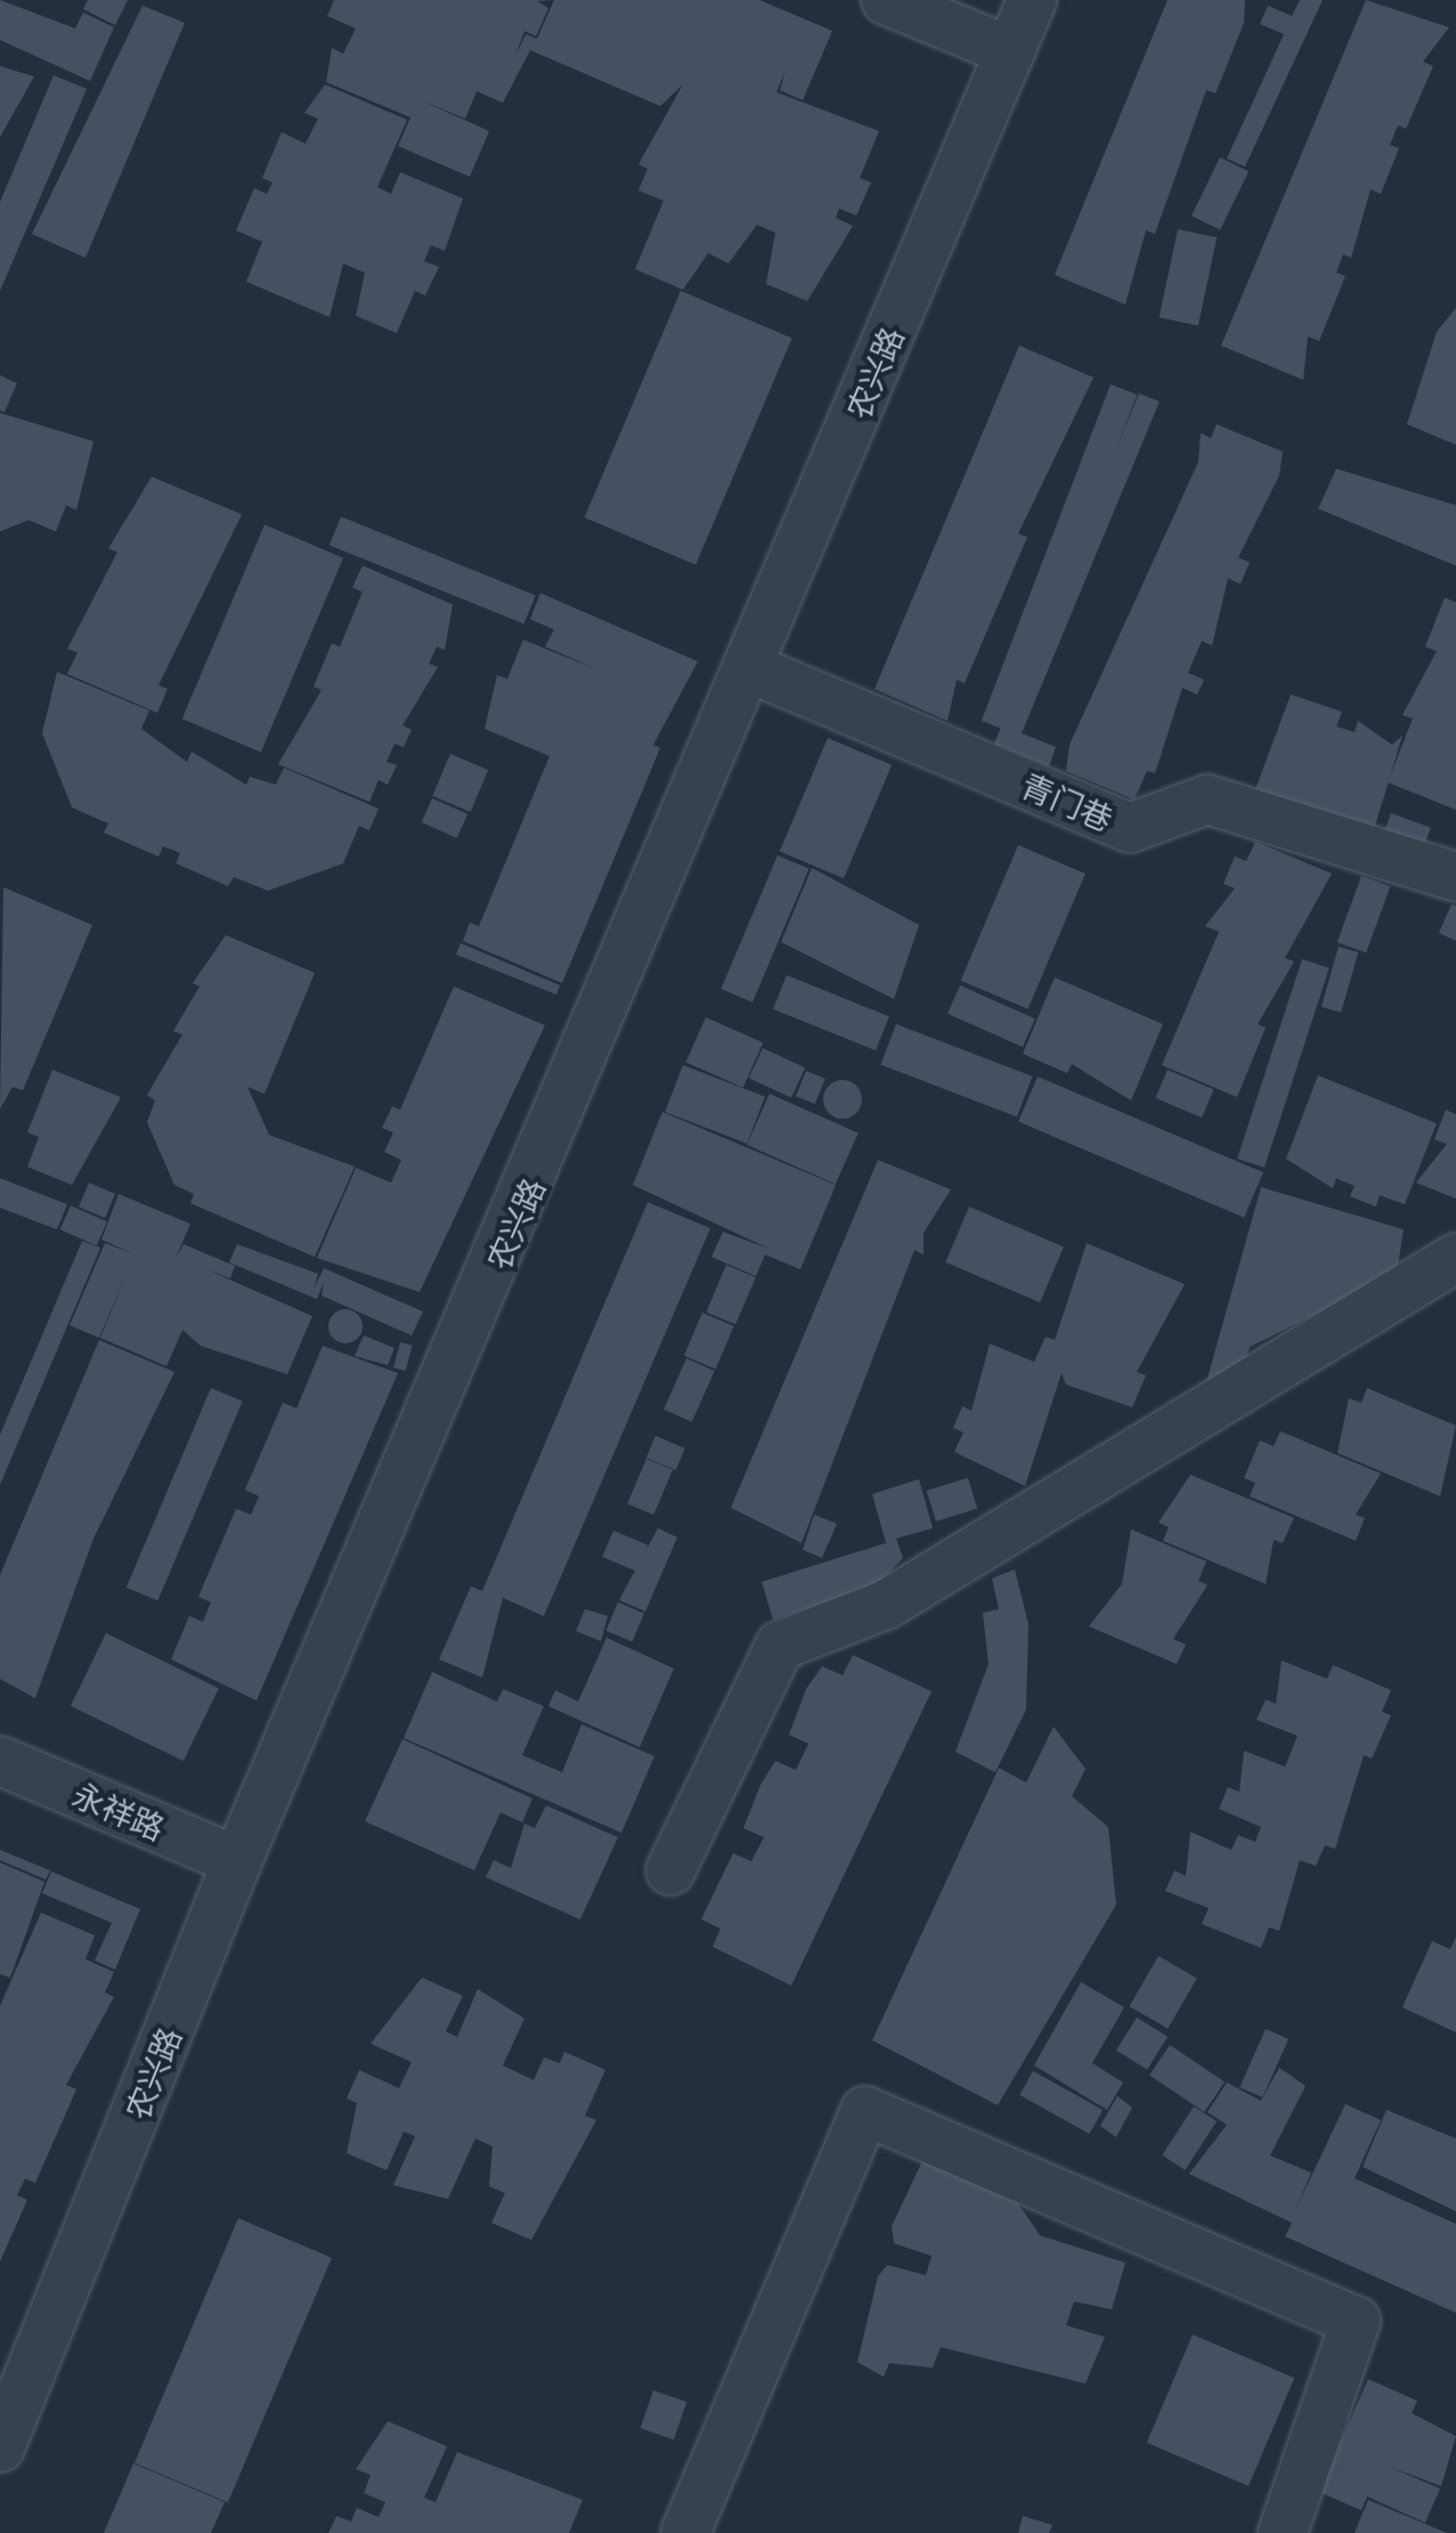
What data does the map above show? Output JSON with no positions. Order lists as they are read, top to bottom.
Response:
{
  "streets": {
    "street": ["农兴路", "青门巷", "永祥路"]
  },
  "crossings": [
    ["农兴路", "青门巷"],
    ["农兴路", "永祥路"]
  ]
}
